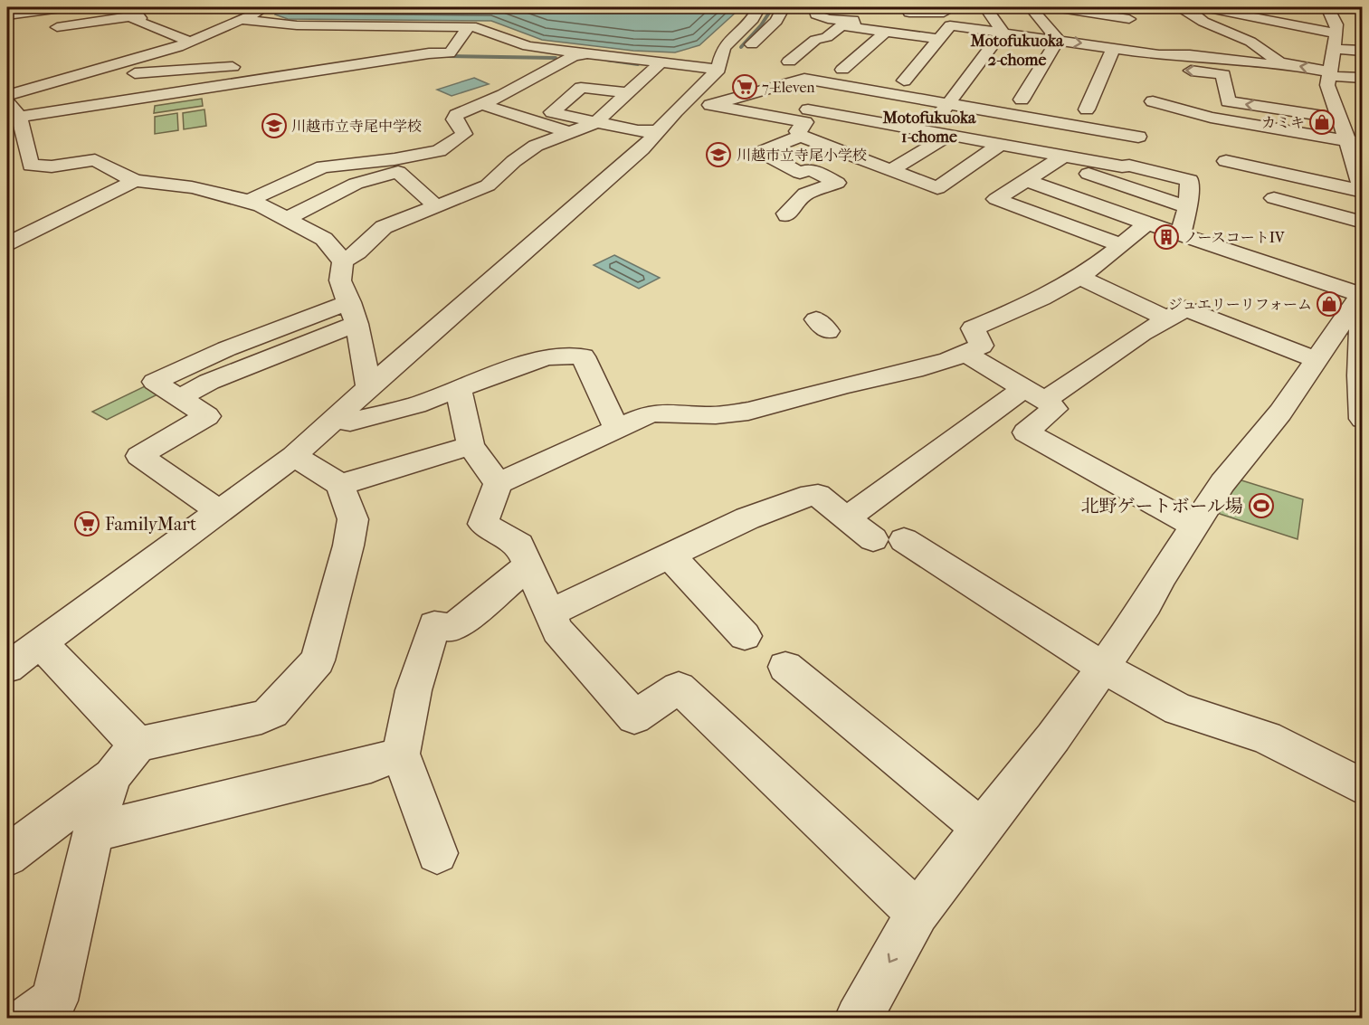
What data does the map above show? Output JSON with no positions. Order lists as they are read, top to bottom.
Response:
{
  "districts": ["Motofukuoka 2-chome", "Motofukuoka 1-chome"],
  "places": {
    "supermarket": ["7-Eleven", "FamilyMart"],
    "shop": ["カミキ", "ジュエリーリフォーム"],
    "school or university": ["川越市立寺尾中学校", "川越市立寺尾小学校"],
    "building": ["ノースコートIV"],
    "sports": ["北野ゲートボール場"]
  }
}
